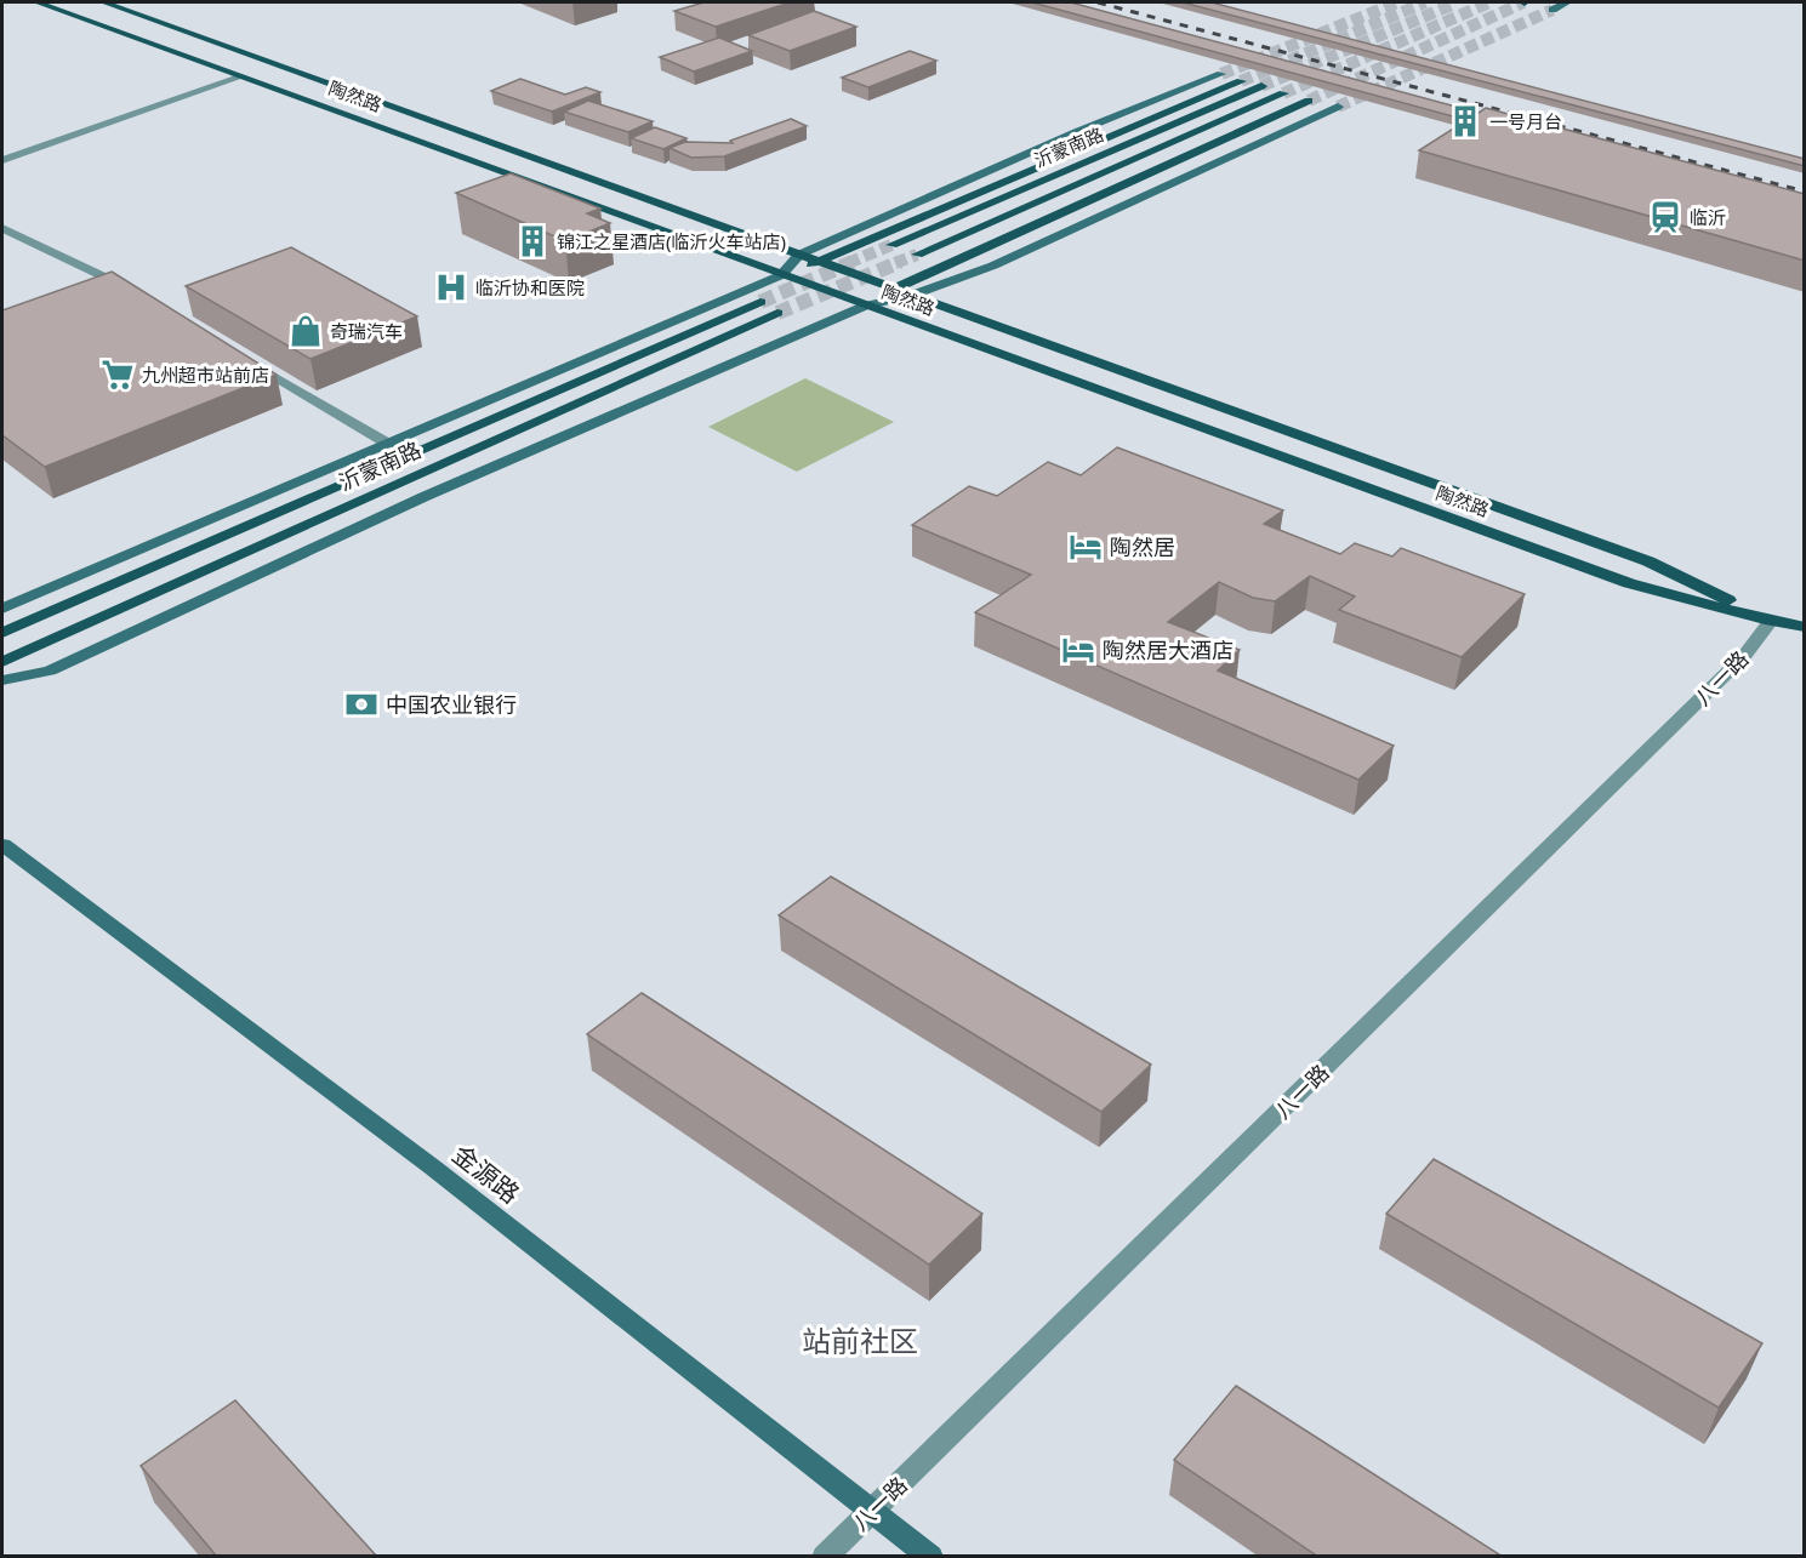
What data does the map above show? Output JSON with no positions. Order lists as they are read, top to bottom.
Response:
{
  "streets": {
    "main road": ["陶然路", "沂蒙南路"],
    "street": ["八一路", "金源路"]
  },
  "crossings": [
    ["陶然路", "八一路"],
    ["八一路", "金源路"]
  ],
  "districts": ["站前社区"],
  "places": {
    "building": ["一号月台", "锦江之星酒店(临沂火车站店)"],
    "station": ["临沂"],
    "hospital": ["临沂协和医院"],
    "shop": ["奇瑞汽车"],
    "supermarket": ["九州超市站前店"],
    "hotel": ["陶然居", "陶然居大酒店"],
    "bank": ["中国农业银行"]
  }
}
